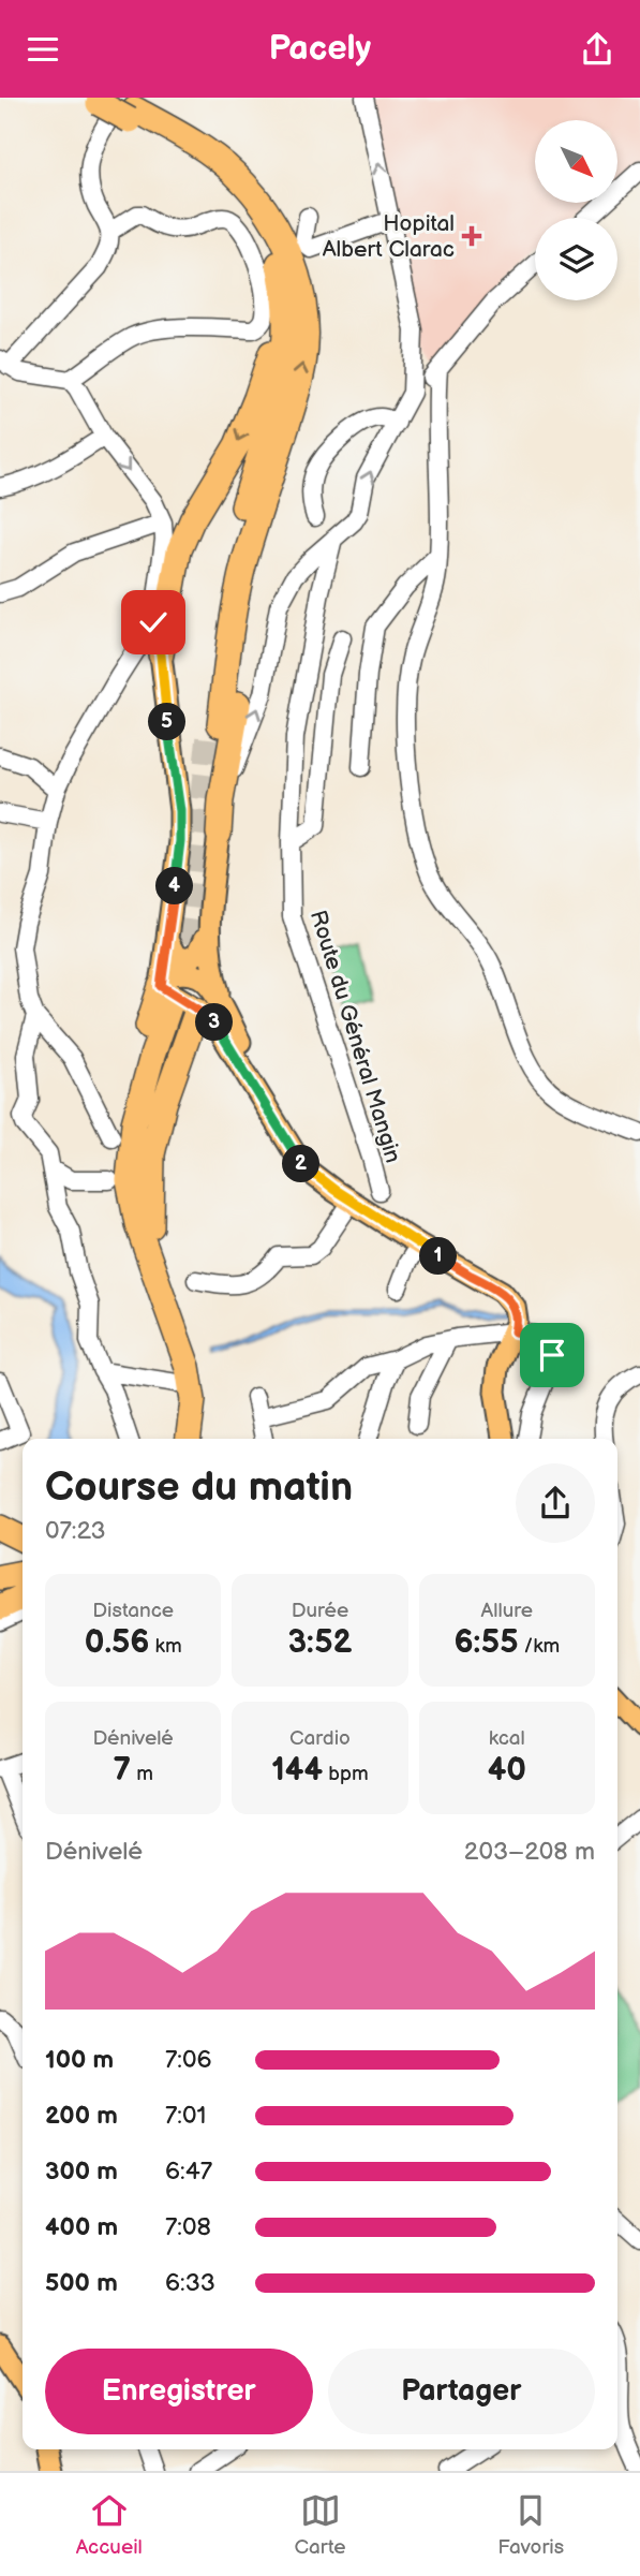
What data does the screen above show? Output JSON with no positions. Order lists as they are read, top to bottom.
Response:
{
  "streets": {
    "street": ["Route du Général Mangin"]
  },
  "places": {
    "health": ["Hopital Albert Clarac"]
  },
  "north": "bottom right",
  "page": {
    "header": "Pacely",
    "pins": [
      "5",
      "4",
      "3",
      "2",
      "1"
    ],
    "heading": ["Course du matin", "07:23"],
    "stats": [
      ["Distance", "0.56 km"],
      ["Durée", "3:52"],
      ["Allure", "6:55 /km"],
      ["Dénivelé", "7 m"],
      ["Cardio", "144 bpm"],
      ["kcal", "40"]
    ],
    "chart": ["Dénivelé", "203–208 m"],
    "list": [
      {
        "name": "100 m",
        "note": "7:06"
      },
      {
        "name": "200 m",
        "note": "7:01"
      },
      {
        "name": "300 m",
        "note": "6:47"
      },
      {
        "name": "400 m",
        "note": "7:08"
      },
      {
        "name": "500 m",
        "note": "6:33"
      }
    ],
    "buttons": ["Enregistrer", "Partager"],
    "tabs": ["Accueil", "Carte", "Favoris"]
  }
}
